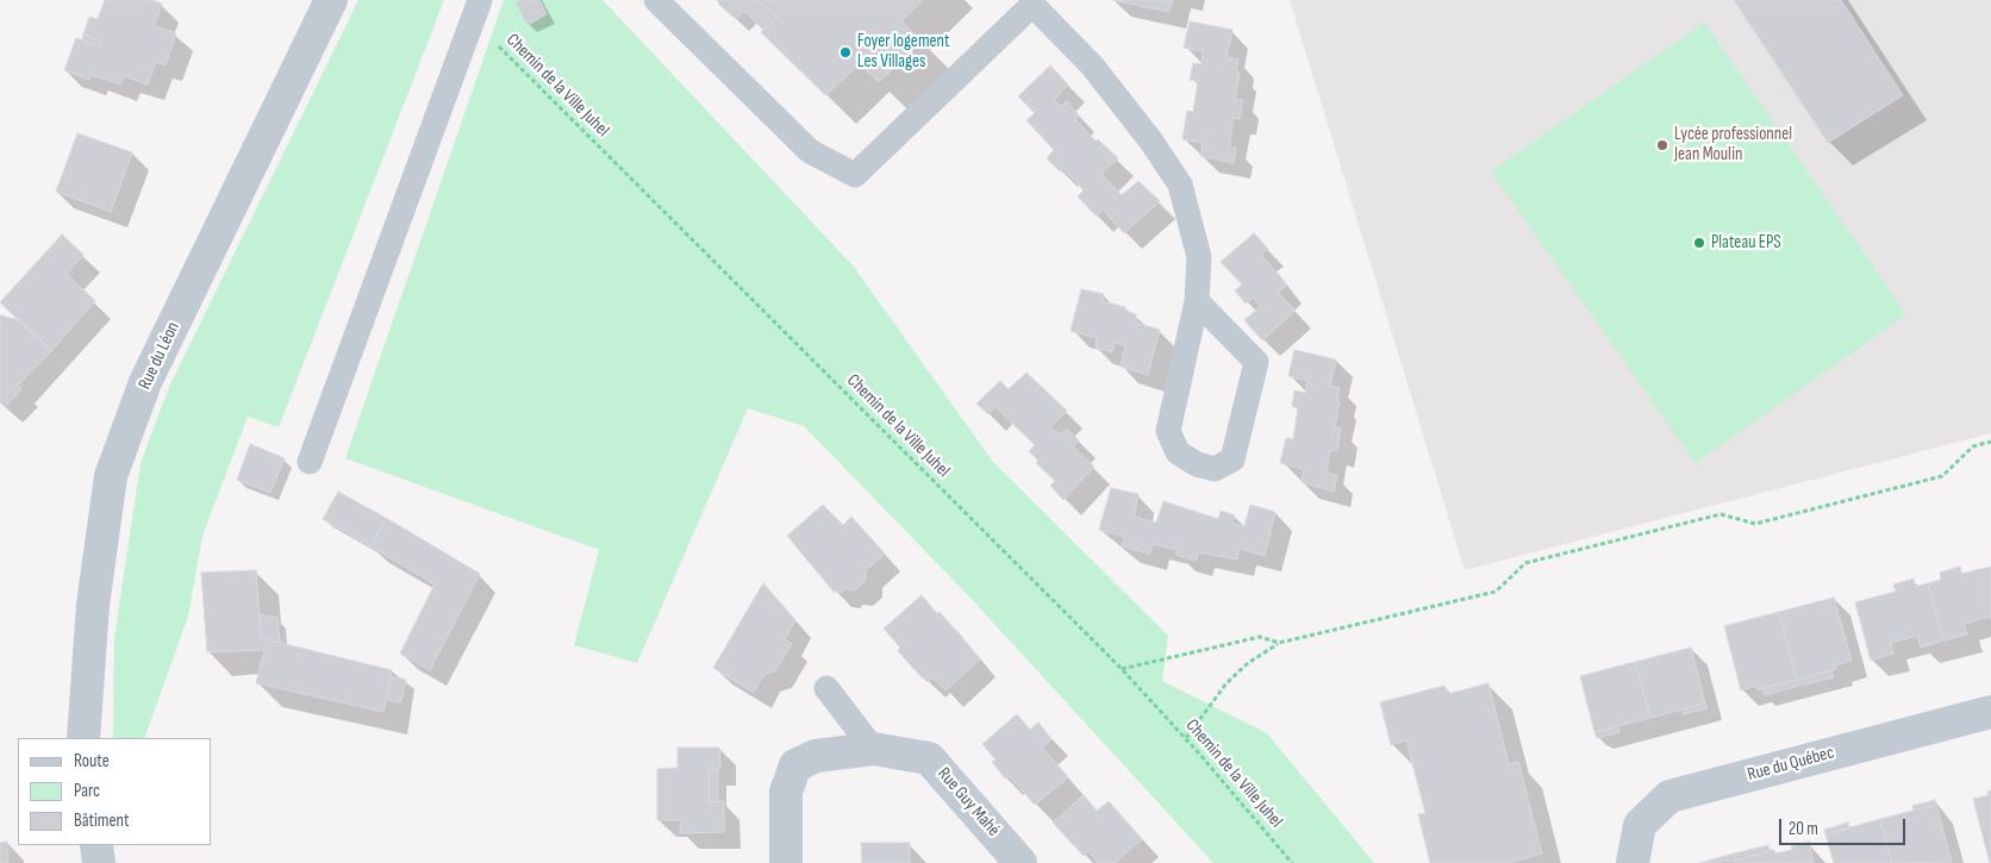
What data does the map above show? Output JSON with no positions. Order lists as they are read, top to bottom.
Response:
{
  "streets": {
    "street": ["Rue du Léon", "Rue du Québec", "Rue Guy Mahé"],
    "path": ["Chemin de la Ville Juhel"]
  },
  "places": ["Foyer logement Les Villages", "Lycée professionnel Jean Moulin", "Plateau EPS"],
  "legend": ["Route", "Parc", "Bâtiment"],
  "scale_bar": "20 m"
}
